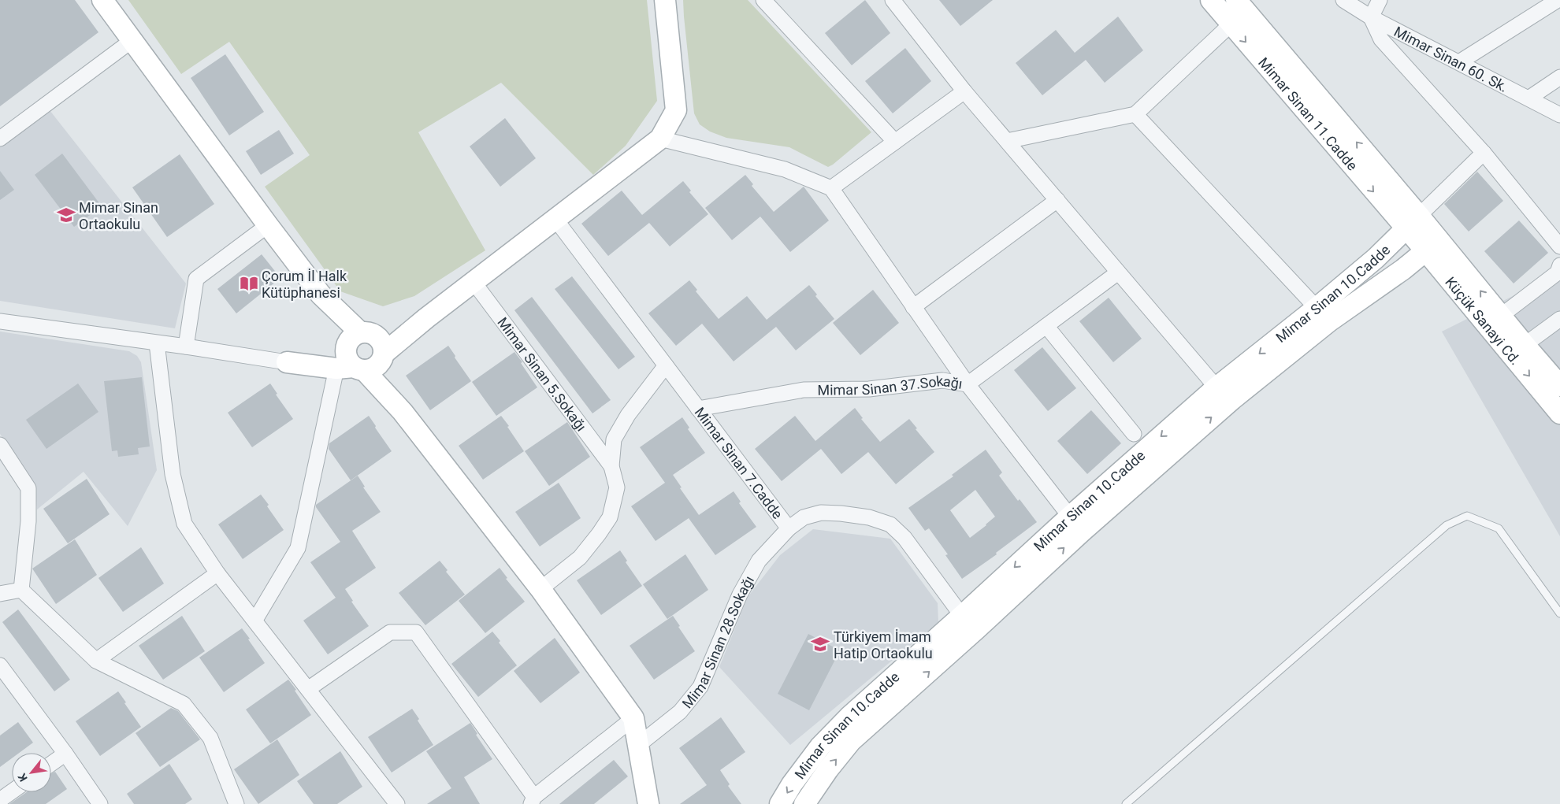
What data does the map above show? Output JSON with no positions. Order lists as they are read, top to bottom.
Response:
{
  "streets": {
    "street": [
      "Mimar Sinan 60. Sk.",
      "Mimar Sinan 11.Cadde",
      "Mimar Sinan 10.Cadde",
      "Küçük Sanayi Cd.",
      "Mimar Sinan 5.Sokağı",
      "Mimar Sinan 37.Sokağı",
      "Mimar Sinan 7.Cadde",
      "Mimar Sinan 28.Sokağı"
    ]
  },
  "crossings": [
    ["Mimar Sinan 11.Cadde", "Mimar Sinan 10.Cadde"],
    ["Mimar Sinan 11.Cadde", "Küçük Sanayi Cd."],
    ["Mimar Sinan 10.Cadde", "Küçük Sanayi Cd."],
    ["Mimar Sinan 10.Cadde", "Mimar Sinan 7.Cadde"],
    ["Mimar Sinan 37.Sokağı", "Mimar Sinan 7.Cadde"],
    ["Mimar Sinan 7.Cadde", "Mimar Sinan 28.Sokağı"]
  ],
  "places": {
    "school or university": ["Mimar Sinan Ortaokulu", "Türkiyem İmam Hatip Ortaokulu"],
    "library": ["Çorum İl Halk Kütüphanesi"]
  },
  "north": "bottom left"
}
